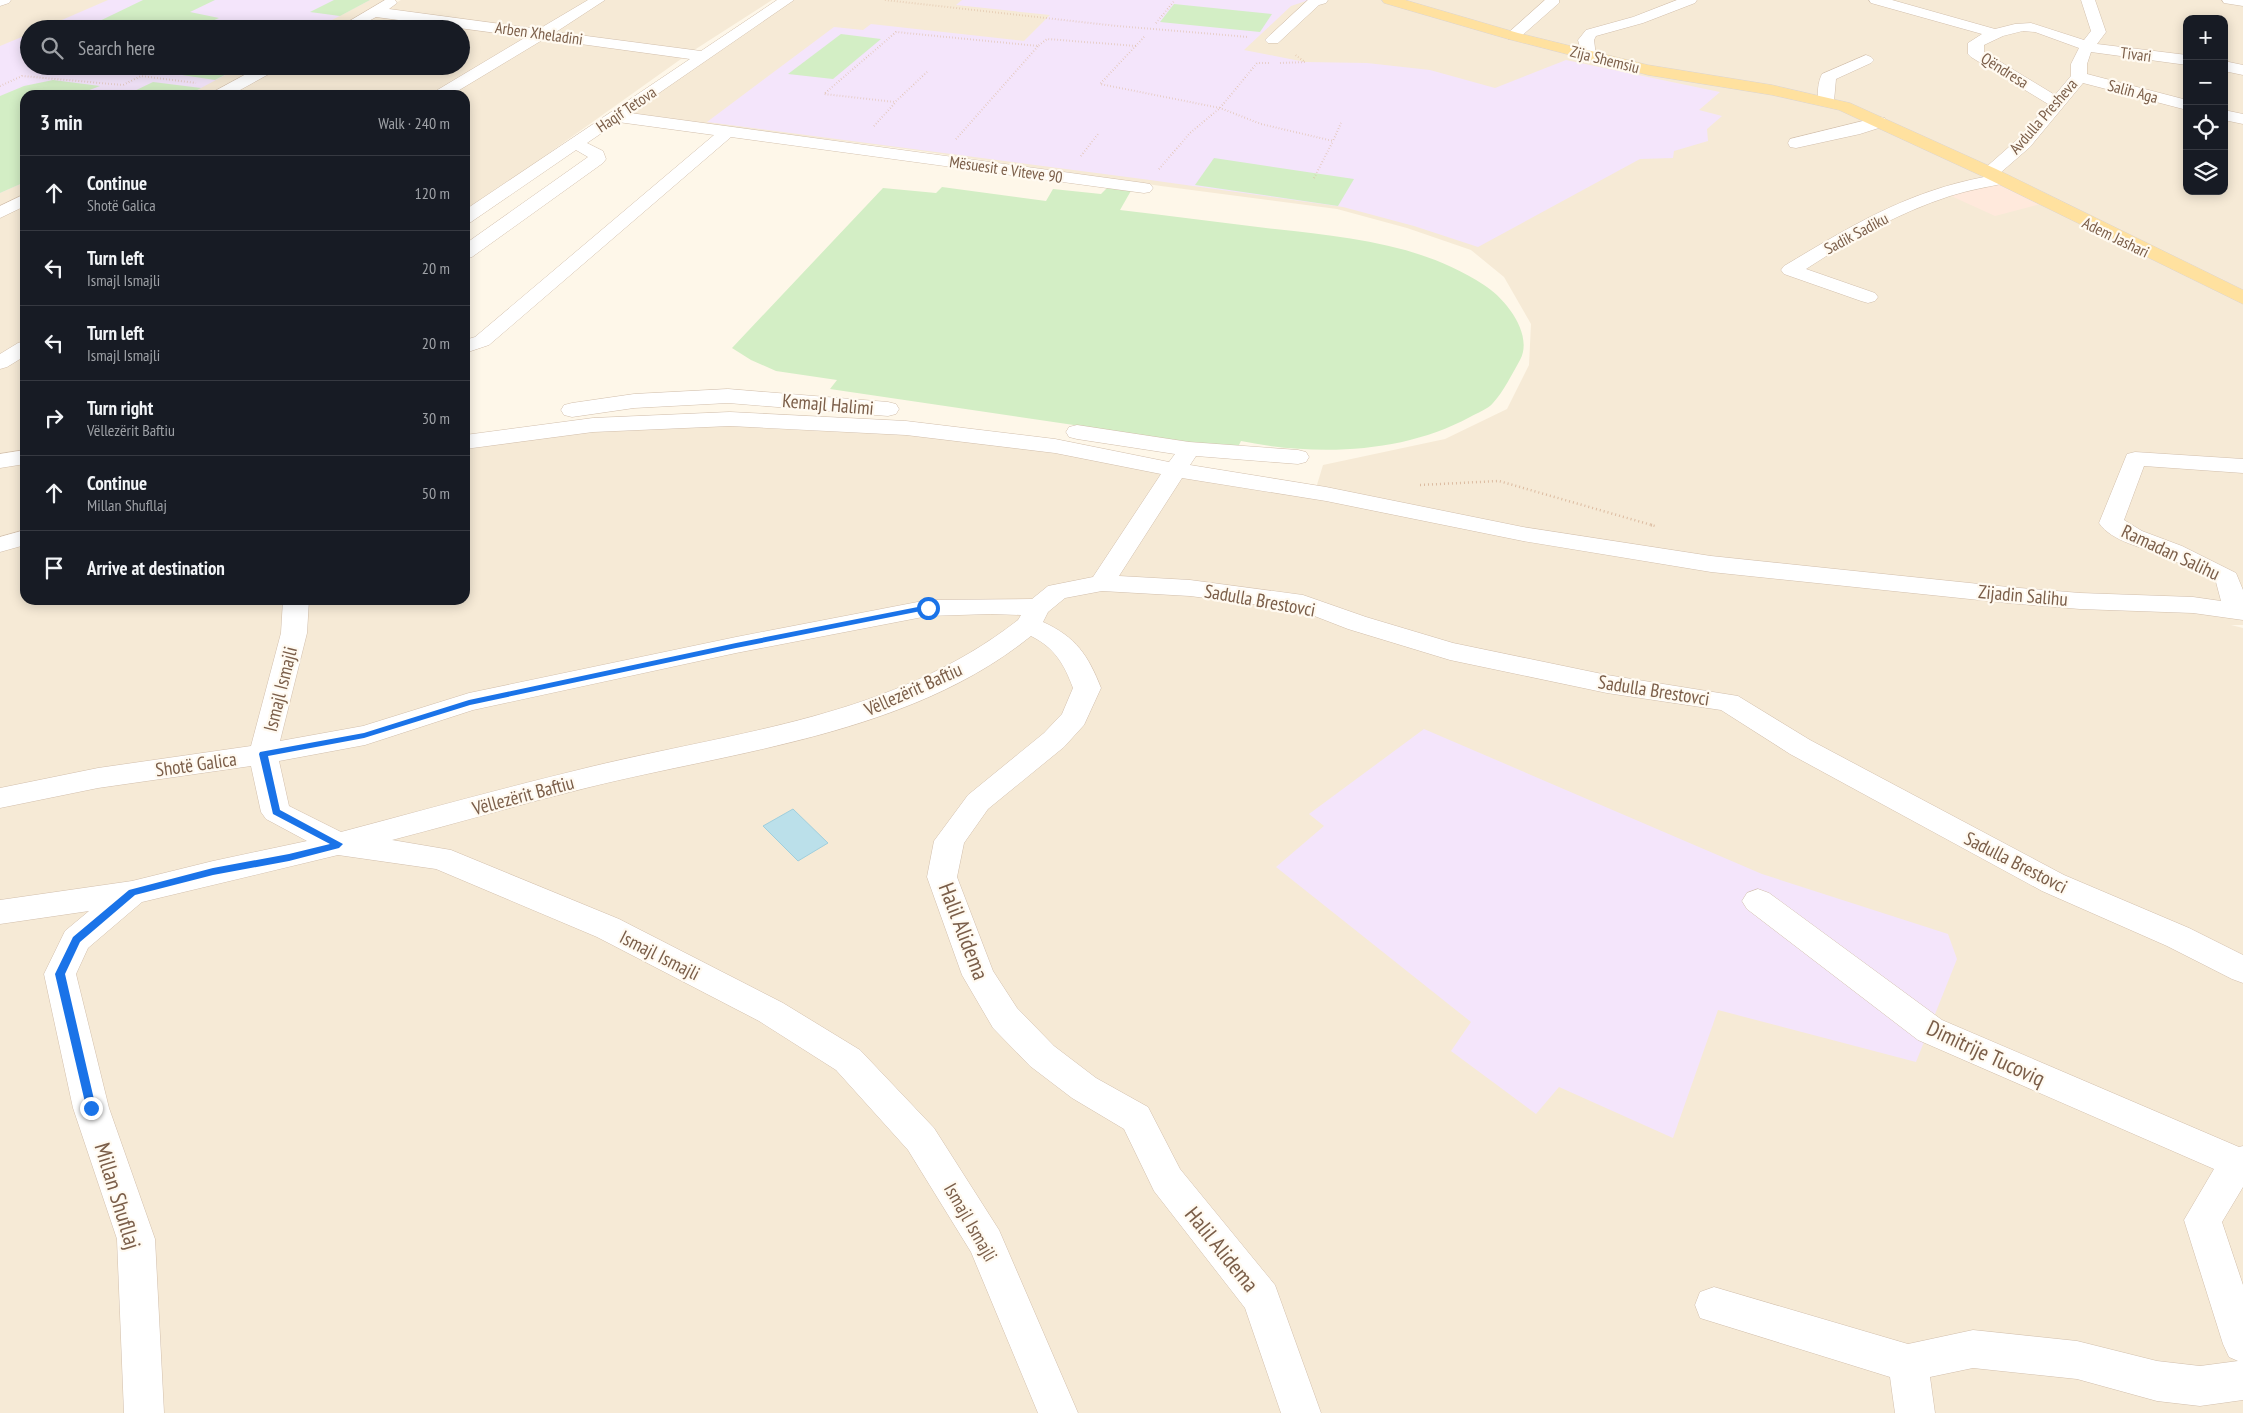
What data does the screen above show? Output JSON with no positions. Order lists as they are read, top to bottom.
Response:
{
  "streets": {
    "main road": ["Zija Shemsiu", "Adem Jashari"],
    "street": [
      "Arben Xheladini",
      "Tivari",
      "Qëndresa",
      "Salih Aga",
      "Haqif Tetova",
      "Avdulla Presheva",
      "Mësuesit e Viteve 90",
      "Sadik Sadiku",
      "Kemajl Halimi",
      "Ramadan Salihu",
      "Zijadin Salihu",
      "Sadulla Brestovci",
      "Ismajl Ismajli",
      "Vëllezërit Baftiu",
      "Shotë Galica",
      "Halil Alidema",
      "Dimitrije Tucoviq",
      "Millan Shufllaj"
    ]
  },
  "crossings": [
    ["Arben Xheladini", "Haqif Tetova"],
    ["Tivari", "Qëndresa"],
    ["Tivari", "Avdulla Presheva"],
    ["Zija Shemsiu", "Avdulla Presheva"],
    ["Zija Shemsiu", "Sadik Sadiku"],
    ["Zija Shemsiu", "Adem Jashari"],
    ["Qëndresa", "Avdulla Presheva"],
    ["Salih Aga", "Avdulla Presheva"],
    ["Haqif Tetova", "Mësuesit e Viteve 90"],
    ["Avdulla Presheva", "Sadik Sadiku"],
    ["Avdulla Presheva", "Adem Jashari"],
    ["Sadik Sadiku", "Adem Jashari"],
    ["Ramadan Salihu", "Zijadin Salihu"],
    ["Sadulla Brestovci", "Vëllezërit Baftiu"],
    ["Sadulla Brestovci", "Shotë Galica"],
    ["Sadulla Brestovci", "Halil Alidema"],
    ["Ismajl Ismajli", "Vëllezërit Baftiu"],
    ["Ismajl Ismajli", "Shotë Galica"],
    ["Vëllezërit Baftiu", "Shotë Galica"],
    ["Vëllezërit Baftiu", "Halil Alidema"],
    ["Vëllezërit Baftiu", "Millan Shufllaj"],
    ["Shotë Galica", "Halil Alidema"]
  ],
  "page": {
    "map_buttons": ["+", "−"],
    "search": "Search here",
    "heading": ["3 min", "Walk · 240 m"],
    "list": [
      ["Continue", "Shotë Galica", "120 m"],
      ["Turn left", "Ismajl Ismajli", "20 m"],
      ["Turn left", "Ismajl Ismajli", "20 m"],
      ["Turn right", "Vëllezërit Baftiu", "30 m"],
      ["Continue", "Millan Shufllaj", "50 m"],
      "Arrive at destination"
    ]
  }
}
